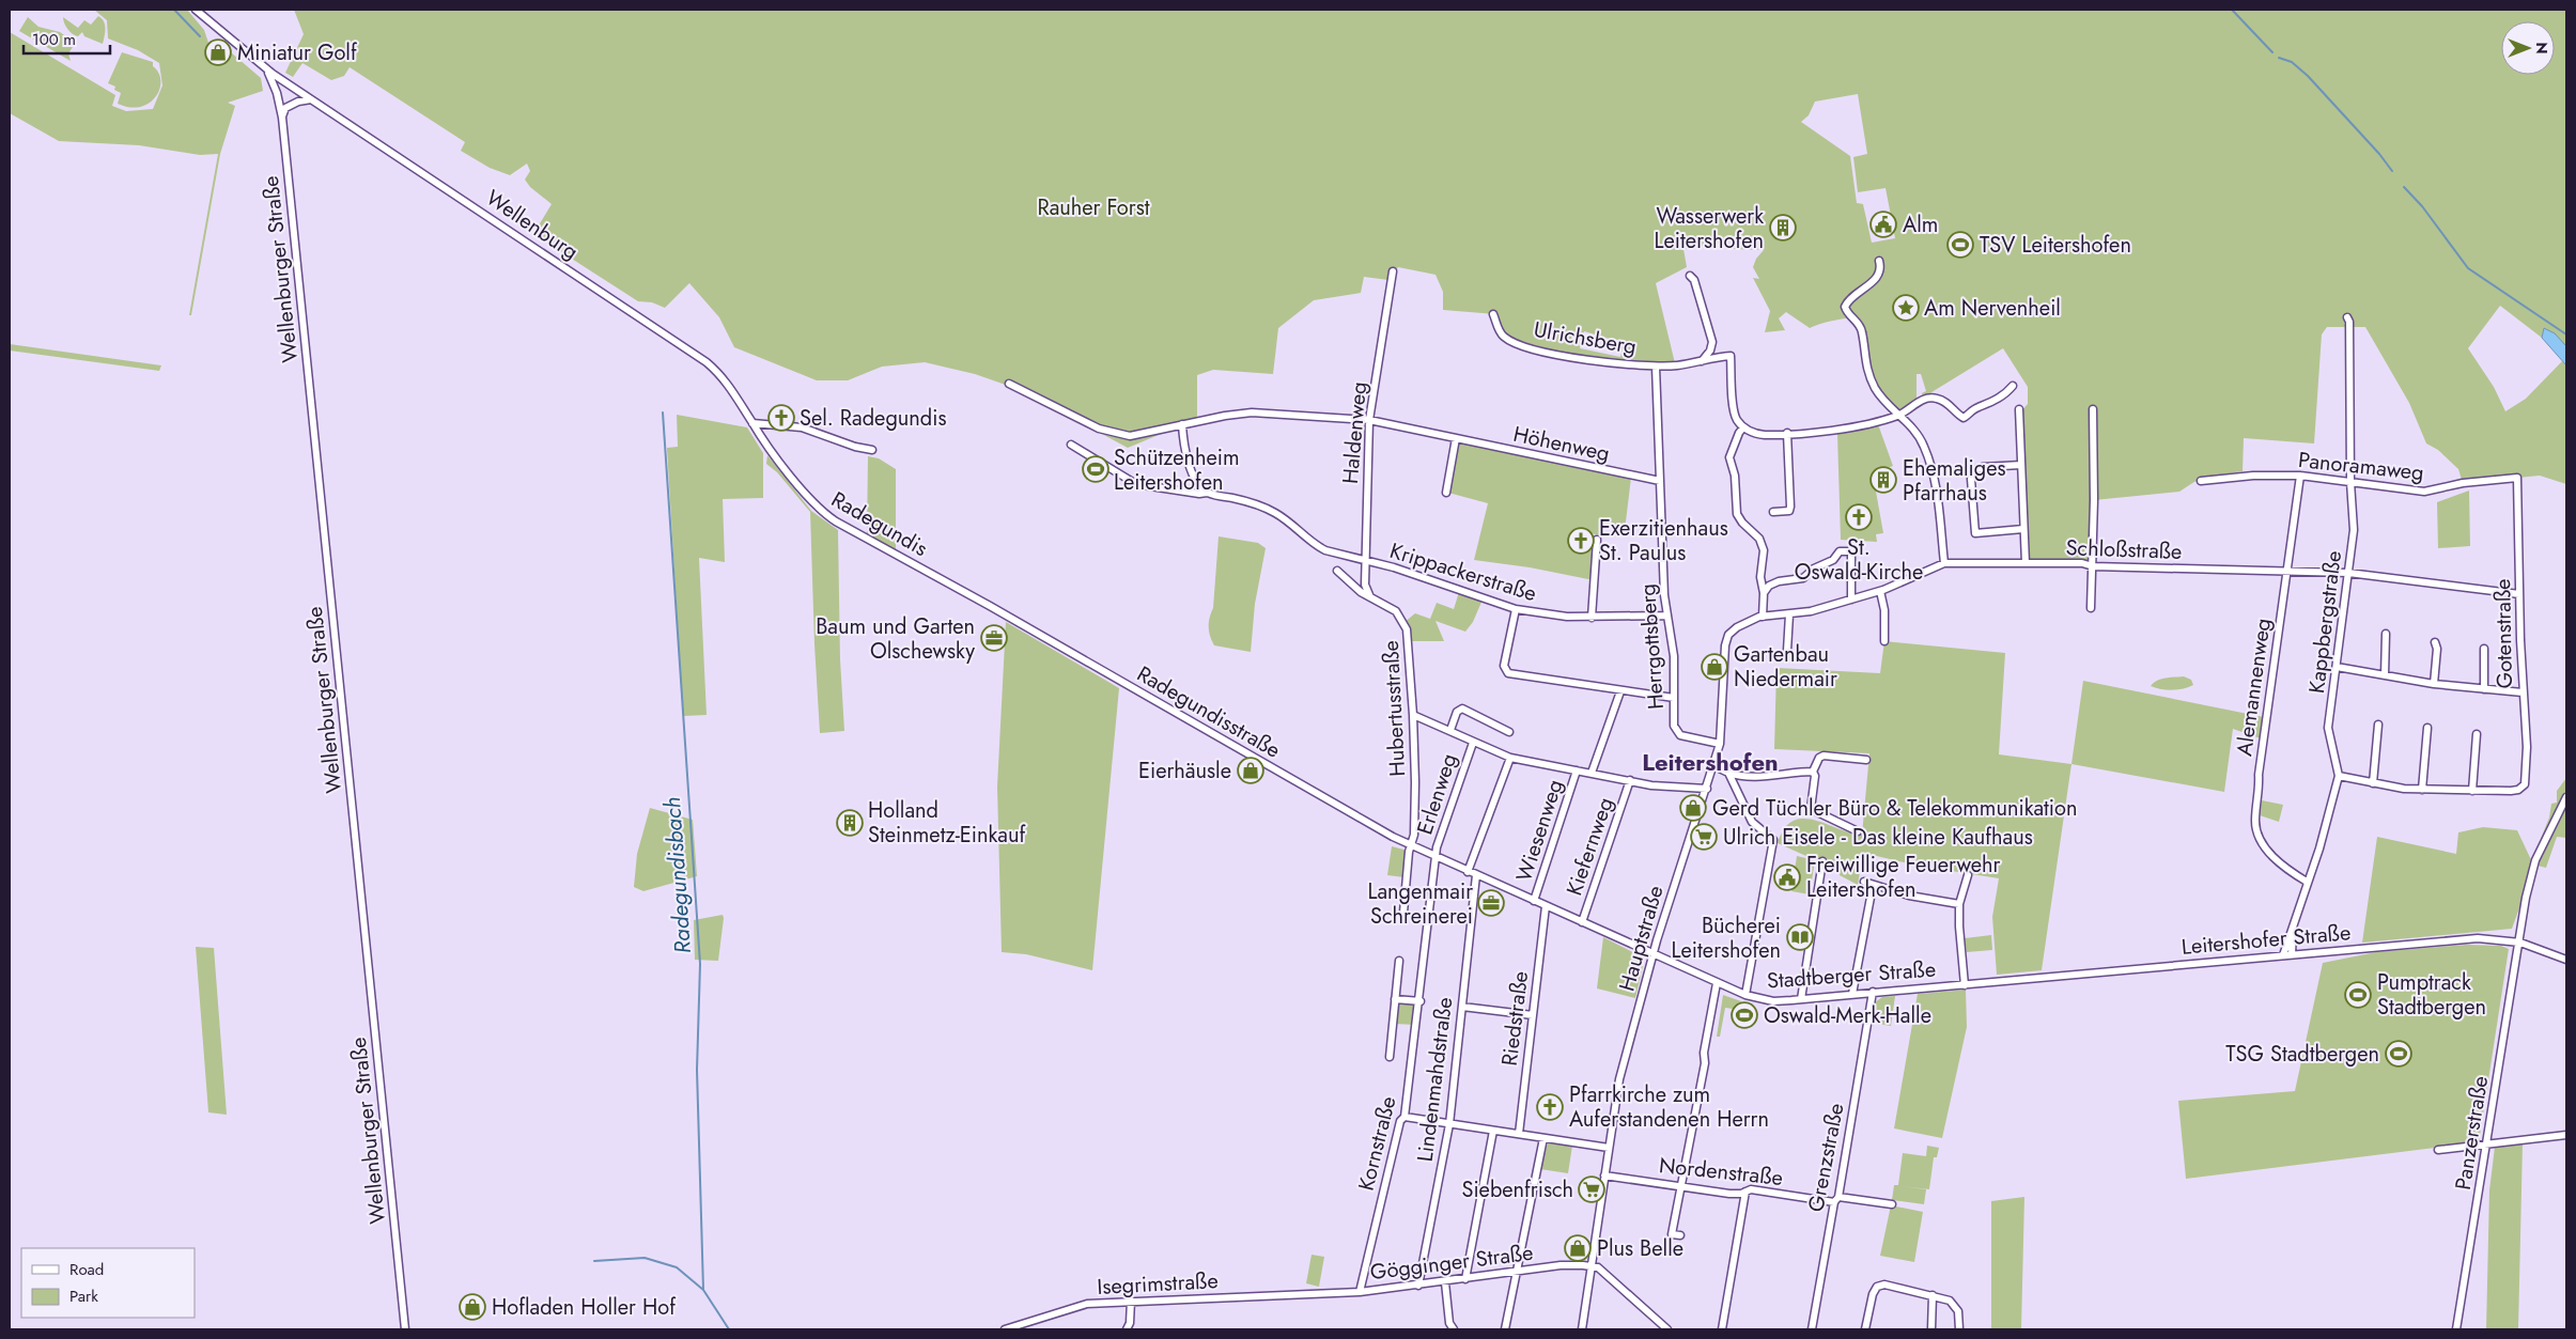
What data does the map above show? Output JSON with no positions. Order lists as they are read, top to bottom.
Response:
{
  "streets": {
    "street": [
      "Wellenburg",
      "Wellenburger Straße",
      "Ulrichsberg",
      "Haldenweg",
      "Höhenweg",
      "Panoramaweg",
      "Radegundis",
      "Schloßstraße",
      "Krippackerstraße",
      "Kappbergstraße",
      "Gotenstraße",
      "Herrgottsberg",
      "Alemannenweg",
      "Hubertusstraße",
      "Radegundisstraße",
      "Erlenweg",
      "Wiesenweg",
      "Kiefernweg",
      "Hauptstraße",
      "Leitershofer Straße",
      "Stadtberger Straße",
      "Riedstraße",
      "Lindenmahdstraße",
      "Panzerstraße",
      "Kornstraße",
      "Grenzstraße",
      "Nordenstraße",
      "Gögginger Straße",
      "Isegrimstraße"
    ]
  },
  "crossings": [
    ["Wellenburg", "Wellenburger Straße"],
    ["Wellenburg", "Radegundis"],
    ["Ulrichsberg", "Herrgottsberg"],
    ["Haldenweg", "Höhenweg"],
    ["Haldenweg", "Krippackerstraße"],
    ["Haldenweg", "Hubertusstraße"],
    ["Höhenweg", "Herrgottsberg"],
    ["Panoramaweg", "Kappbergstraße"],
    ["Panoramaweg", "Gotenstraße"],
    ["Panoramaweg", "Alemannenweg"],
    ["Radegundis", "Radegundisstraße"],
    ["Schloßstraße", "Kappbergstraße"],
    ["Schloßstraße", "Gotenstraße"],
    ["Schloßstraße", "Alemannenweg"],
    ["Schloßstraße", "Hauptstraße"],
    ["Krippackerstraße", "Herrgottsberg"],
    ["Kappbergstraße", "Alemannenweg"],
    ["Kappbergstraße", "Leitershofer Straße"],
    ["Herrgottsberg", "Hauptstraße"],
    ["Hubertusstraße", "Radegundisstraße"],
    ["Radegundisstraße", "Erlenweg"],
    ["Radegundisstraße", "Wiesenweg"],
    ["Radegundisstraße", "Kiefernweg"],
    ["Radegundisstraße", "Hauptstraße"],
    ["Radegundisstraße", "Stadtberger Straße"],
    ["Radegundisstraße", "Riedstraße"],
    ["Radegundisstraße", "Lindenmahdstraße"],
    ["Radegundisstraße", "Kornstraße"],
    ["Erlenweg", "Kornstraße"],
    ["Hauptstraße", "Stadtberger Straße"],
    ["Hauptstraße", "Nordenstraße"],
    ["Hauptstraße", "Gögginger Straße"],
    ["Leitershofer Straße", "Stadtberger Straße"],
    ["Leitershofer Straße", "Panzerstraße"],
    ["Stadtberger Straße", "Grenzstraße"],
    ["Lindenmahdstraße", "Gögginger Straße"],
    ["Kornstraße", "Gögginger Straße"],
    ["Grenzstraße", "Nordenstraße"],
    ["Gögginger Straße", "Isegrimstraße"]
  ],
  "districts": ["Leitershofen"],
  "water": ["Radegundisbach"],
  "parks": ["Rauher Forst"],
  "places": {
    "shop": [
      "Miniatur Golf",
      "Gartenbau Niedermair",
      "Eierhäusle",
      "Gerd Tüchler Büro & Telekommunikation",
      "Plus Belle",
      "Hofladen Holler Hof"
    ],
    "public building": ["Alm", "Freiwillige Feuerwehr Leitershofen"],
    "building": ["Wasserwerk Leitershofen", "Ehemaliges Pfarrhaus", "Holland Steinmetz-Einkauf"],
    "sports": [
      "TSV Leitershofen",
      "Schützenheim Leitershofen",
      "Pumptrack Stadtbergen",
      "Oswald-Merk-Halle",
      "TSG Stadtbergen"
    ],
    "place": ["Am Nervenheil"],
    "church": [
      "Sel. Radegundis",
      "St. Oswald-Kirche",
      "Exerzitienhaus St. Paulus",
      "Pfarrkirche zum Auferstandenen Herrn"
    ],
    "office": ["Baum und Garten Olschewsky", "Langenmair Schreinerei"],
    "supermarket": ["Ulrich Eisele - Das kleine Kaufhaus", "Siebenfrisch"],
    "library": ["Bücherei Leitershofen"]
  },
  "legend": ["Road", "Park"],
  "scale_bar": "100 m",
  "north": "right"
}
